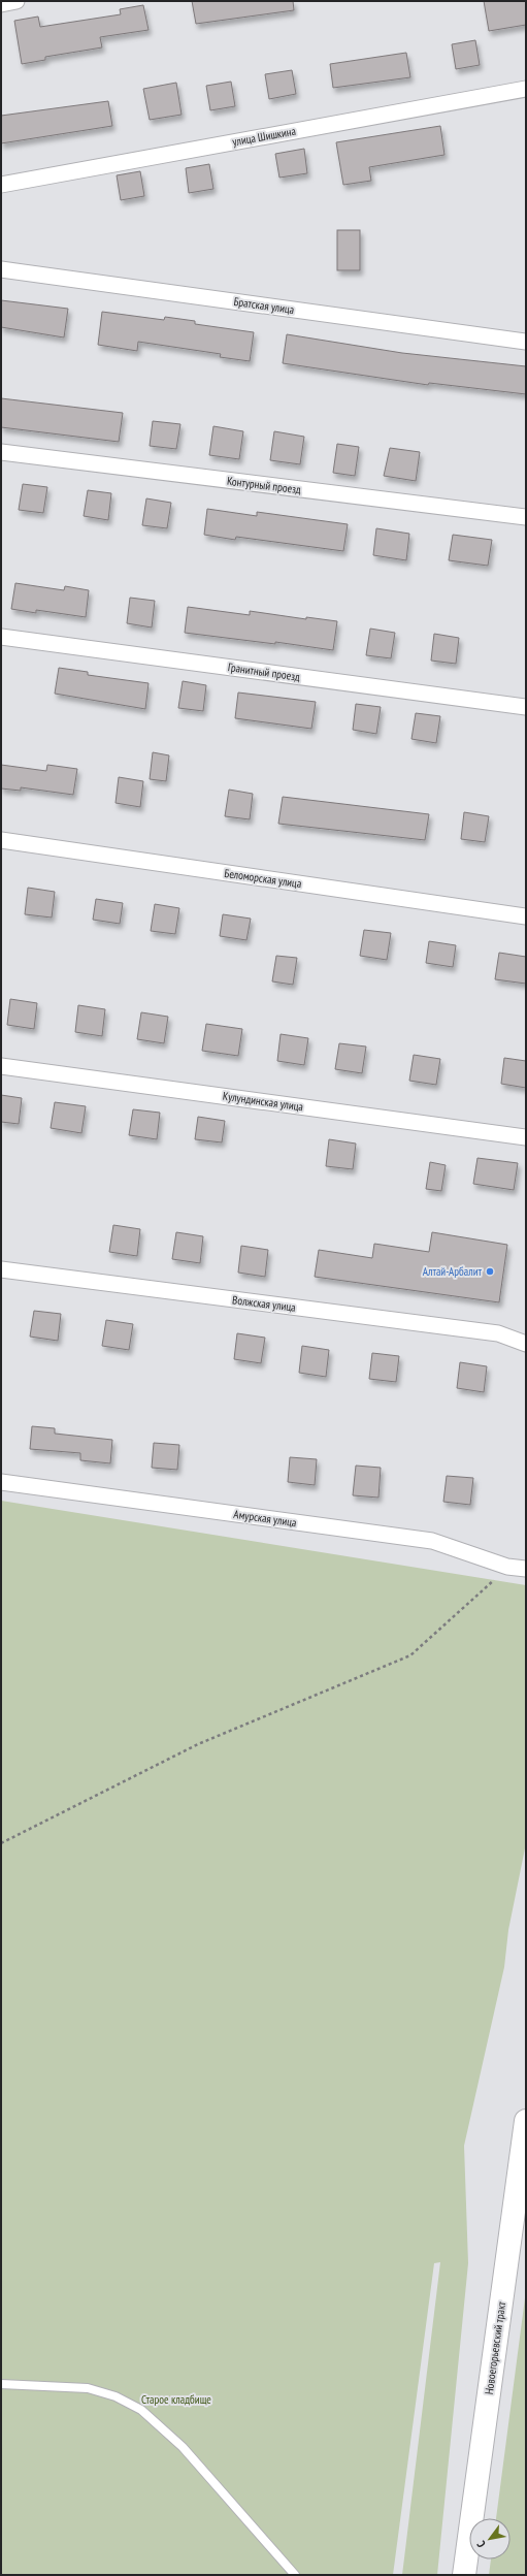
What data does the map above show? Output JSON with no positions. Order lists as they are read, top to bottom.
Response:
{
  "streets": {
    "main road": ["Новоегорьевский тракт"],
    "street": [
      "улица Шишкина",
      "Братская улица",
      "Контурный проезд",
      "Гранитный проезд",
      "Беломорская улица",
      "Кулундинская улица",
      "Волжская улица",
      "Амурская улица"
    ]
  },
  "parks": ["Старое кладбище"],
  "places": ["Алтай-Арбалит"],
  "north": "bottom left"
}
